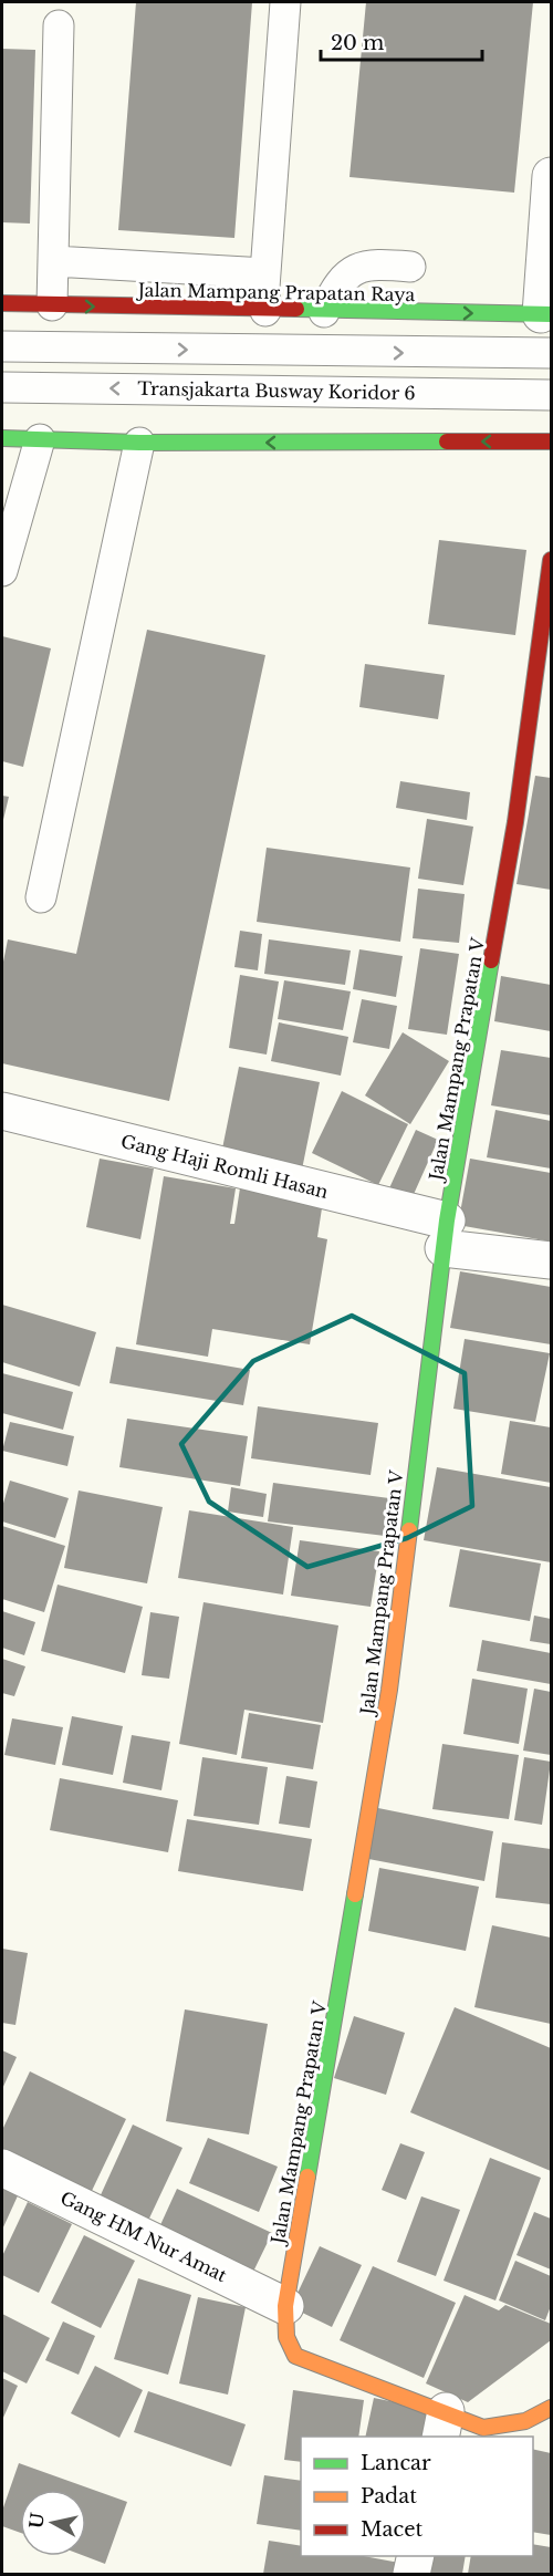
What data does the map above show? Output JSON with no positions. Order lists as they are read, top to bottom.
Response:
{
  "streets": {
    "street": [
      "Jalan Mampang Prapatan Raya",
      "Jalan Mampang Prapatan V",
      "Gang Haji Romli Hasan",
      "Gang HM Nur Amat"
    ],
    "lane": ["Transjakarta Busway Koridor 6"]
  },
  "crossings": [
    ["Jalan Mampang Prapatan V", "Gang Haji Romli Hasan"],
    ["Jalan Mampang Prapatan V", "Gang HM Nur Amat"]
  ],
  "legend": ["Lancar", "Padat", "Macet"],
  "scale_bar": "20 m",
  "north": "left"
}
